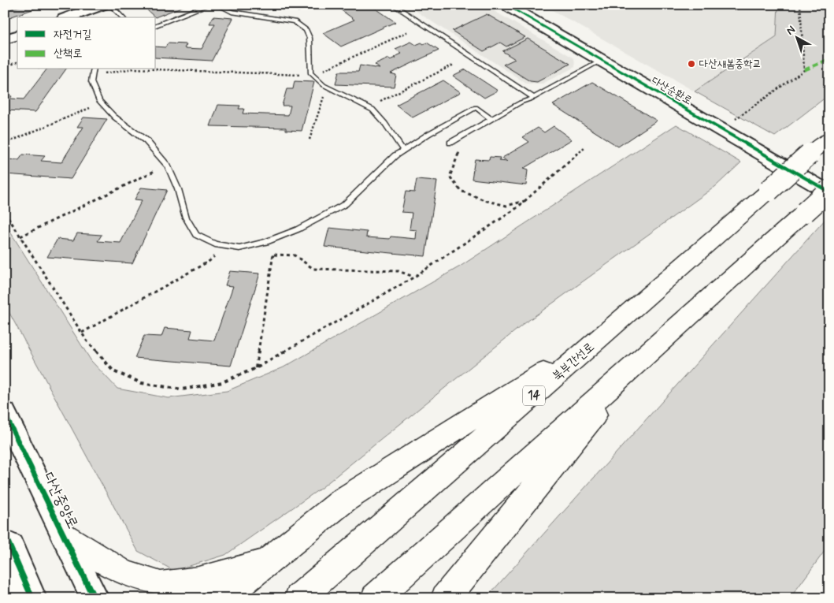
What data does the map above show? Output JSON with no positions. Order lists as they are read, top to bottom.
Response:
{
  "streets": {
    "highway": ["북부간선로", "14"],
    "street": ["다산순환로", "다산중앙로"]
  },
  "places": ["다산새봄중학교"],
  "legend": ["자전거길", "산책로"],
  "north": "top left"
}
